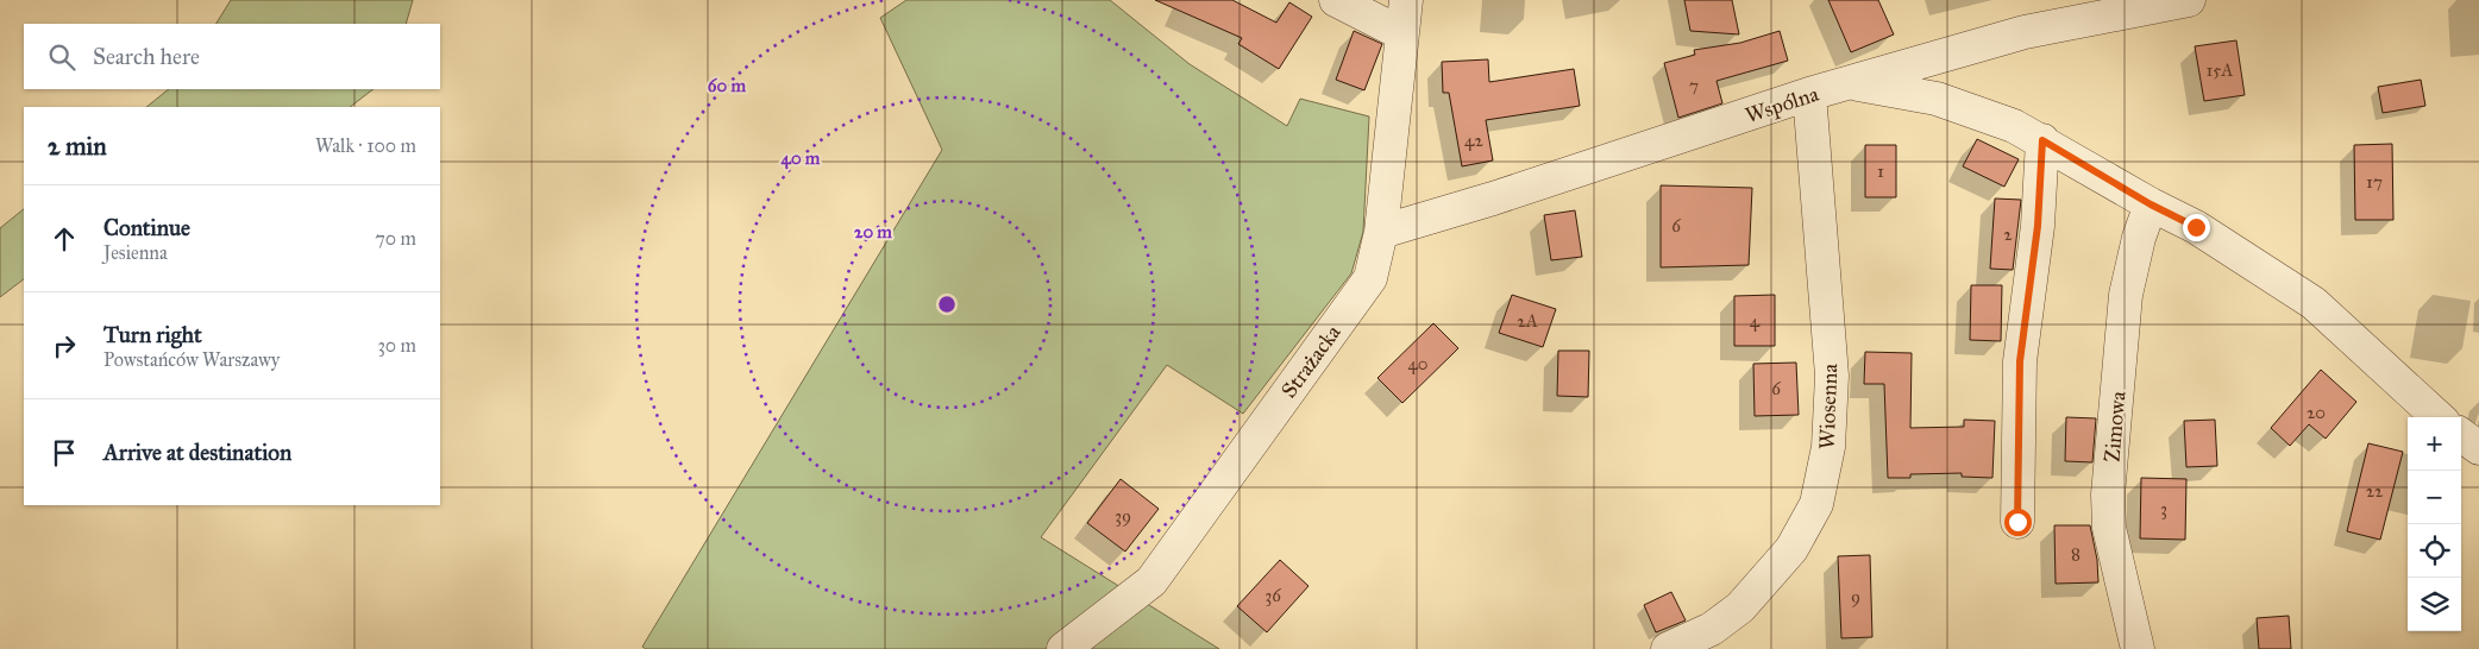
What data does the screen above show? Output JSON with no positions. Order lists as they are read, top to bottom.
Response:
{
  "streets": {
    "street": [
      "Wspólna",
      "Strażacka",
      "Wiosenna",
      "Zimowa"
    ]
  },
  "crossings": [
    ["Wspólna", "Strażacka"],
    ["Wspólna", "Wiosenna"]
  ],
  "house_numbers": [
    "15A",
    "7",
    "42",
    "1",
    "17",
    "6",
    "2",
    "2A",
    "4",
    "40",
    "6",
    "20",
    "22",
    "3",
    "39",
    "8",
    "36",
    "9"
  ],
  "page": {
    "search": "Search here",
    "heading": ["2 min", "Walk · 100 m"],
    "list": [
      ["Continue", "Jesienna", "70 m"],
      ["Turn right", "Powstańców Warszawy", "30 m"],
      "Arrive at destination"
    ],
    "map_buttons": ["+", "−"]
  },
  "rings": ["60 m", "40 m", "20 m"]
}
